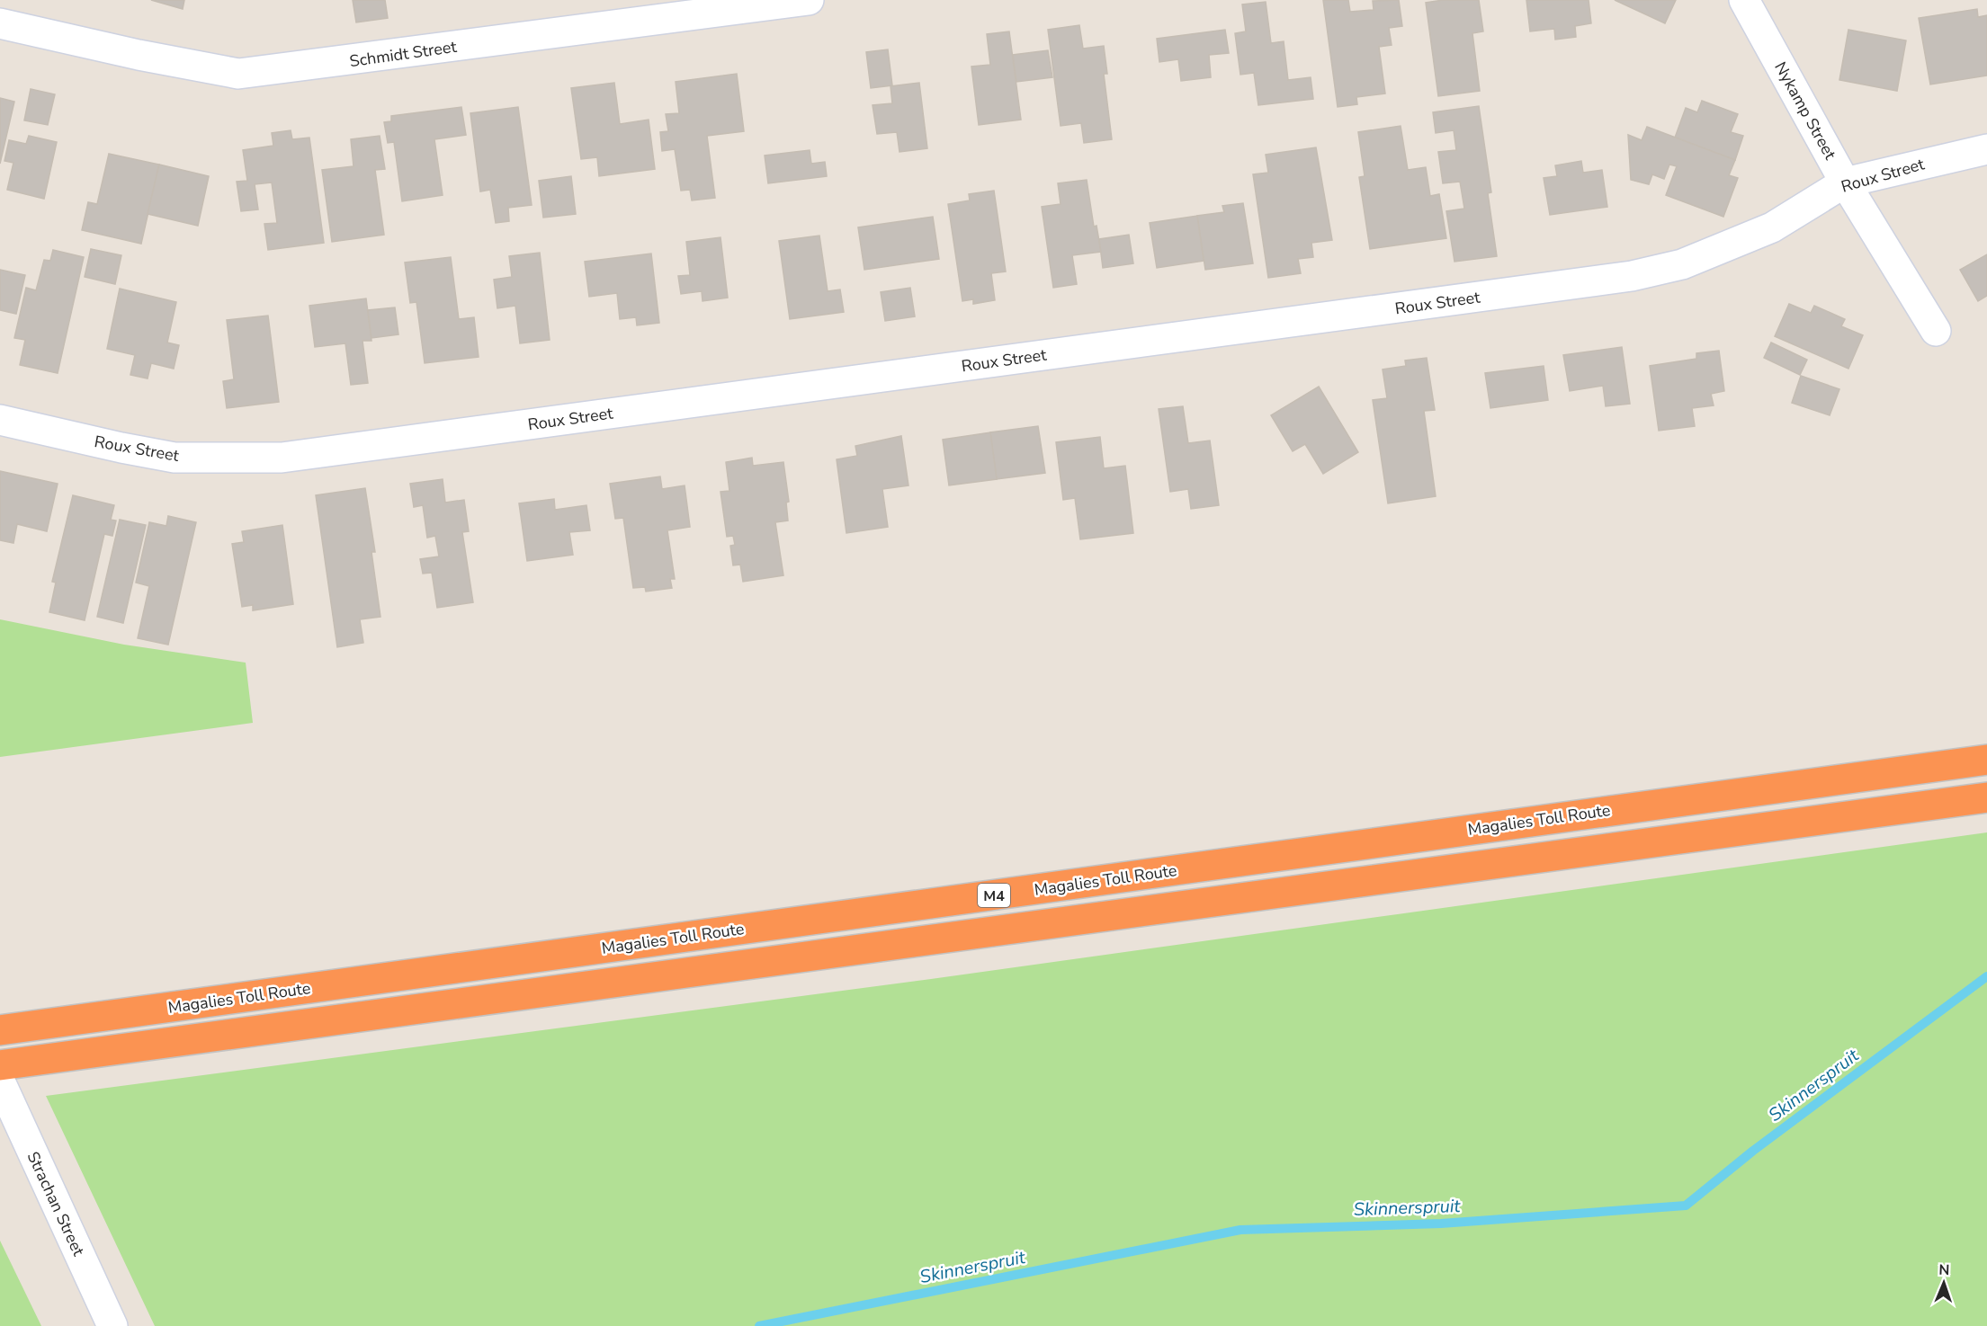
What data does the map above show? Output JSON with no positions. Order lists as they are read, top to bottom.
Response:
{
  "streets": {
    "highway": ["Magalies Toll Route", "M4"],
    "street": [
      "Schmidt Street",
      "Nykamp Street",
      "Roux Street",
      "Strachan Street"
    ]
  },
  "crossings": [
    ["Nykamp Street", "Roux Street"]
  ],
  "water": ["Skinnerspruit"],
  "north": "top"
}
